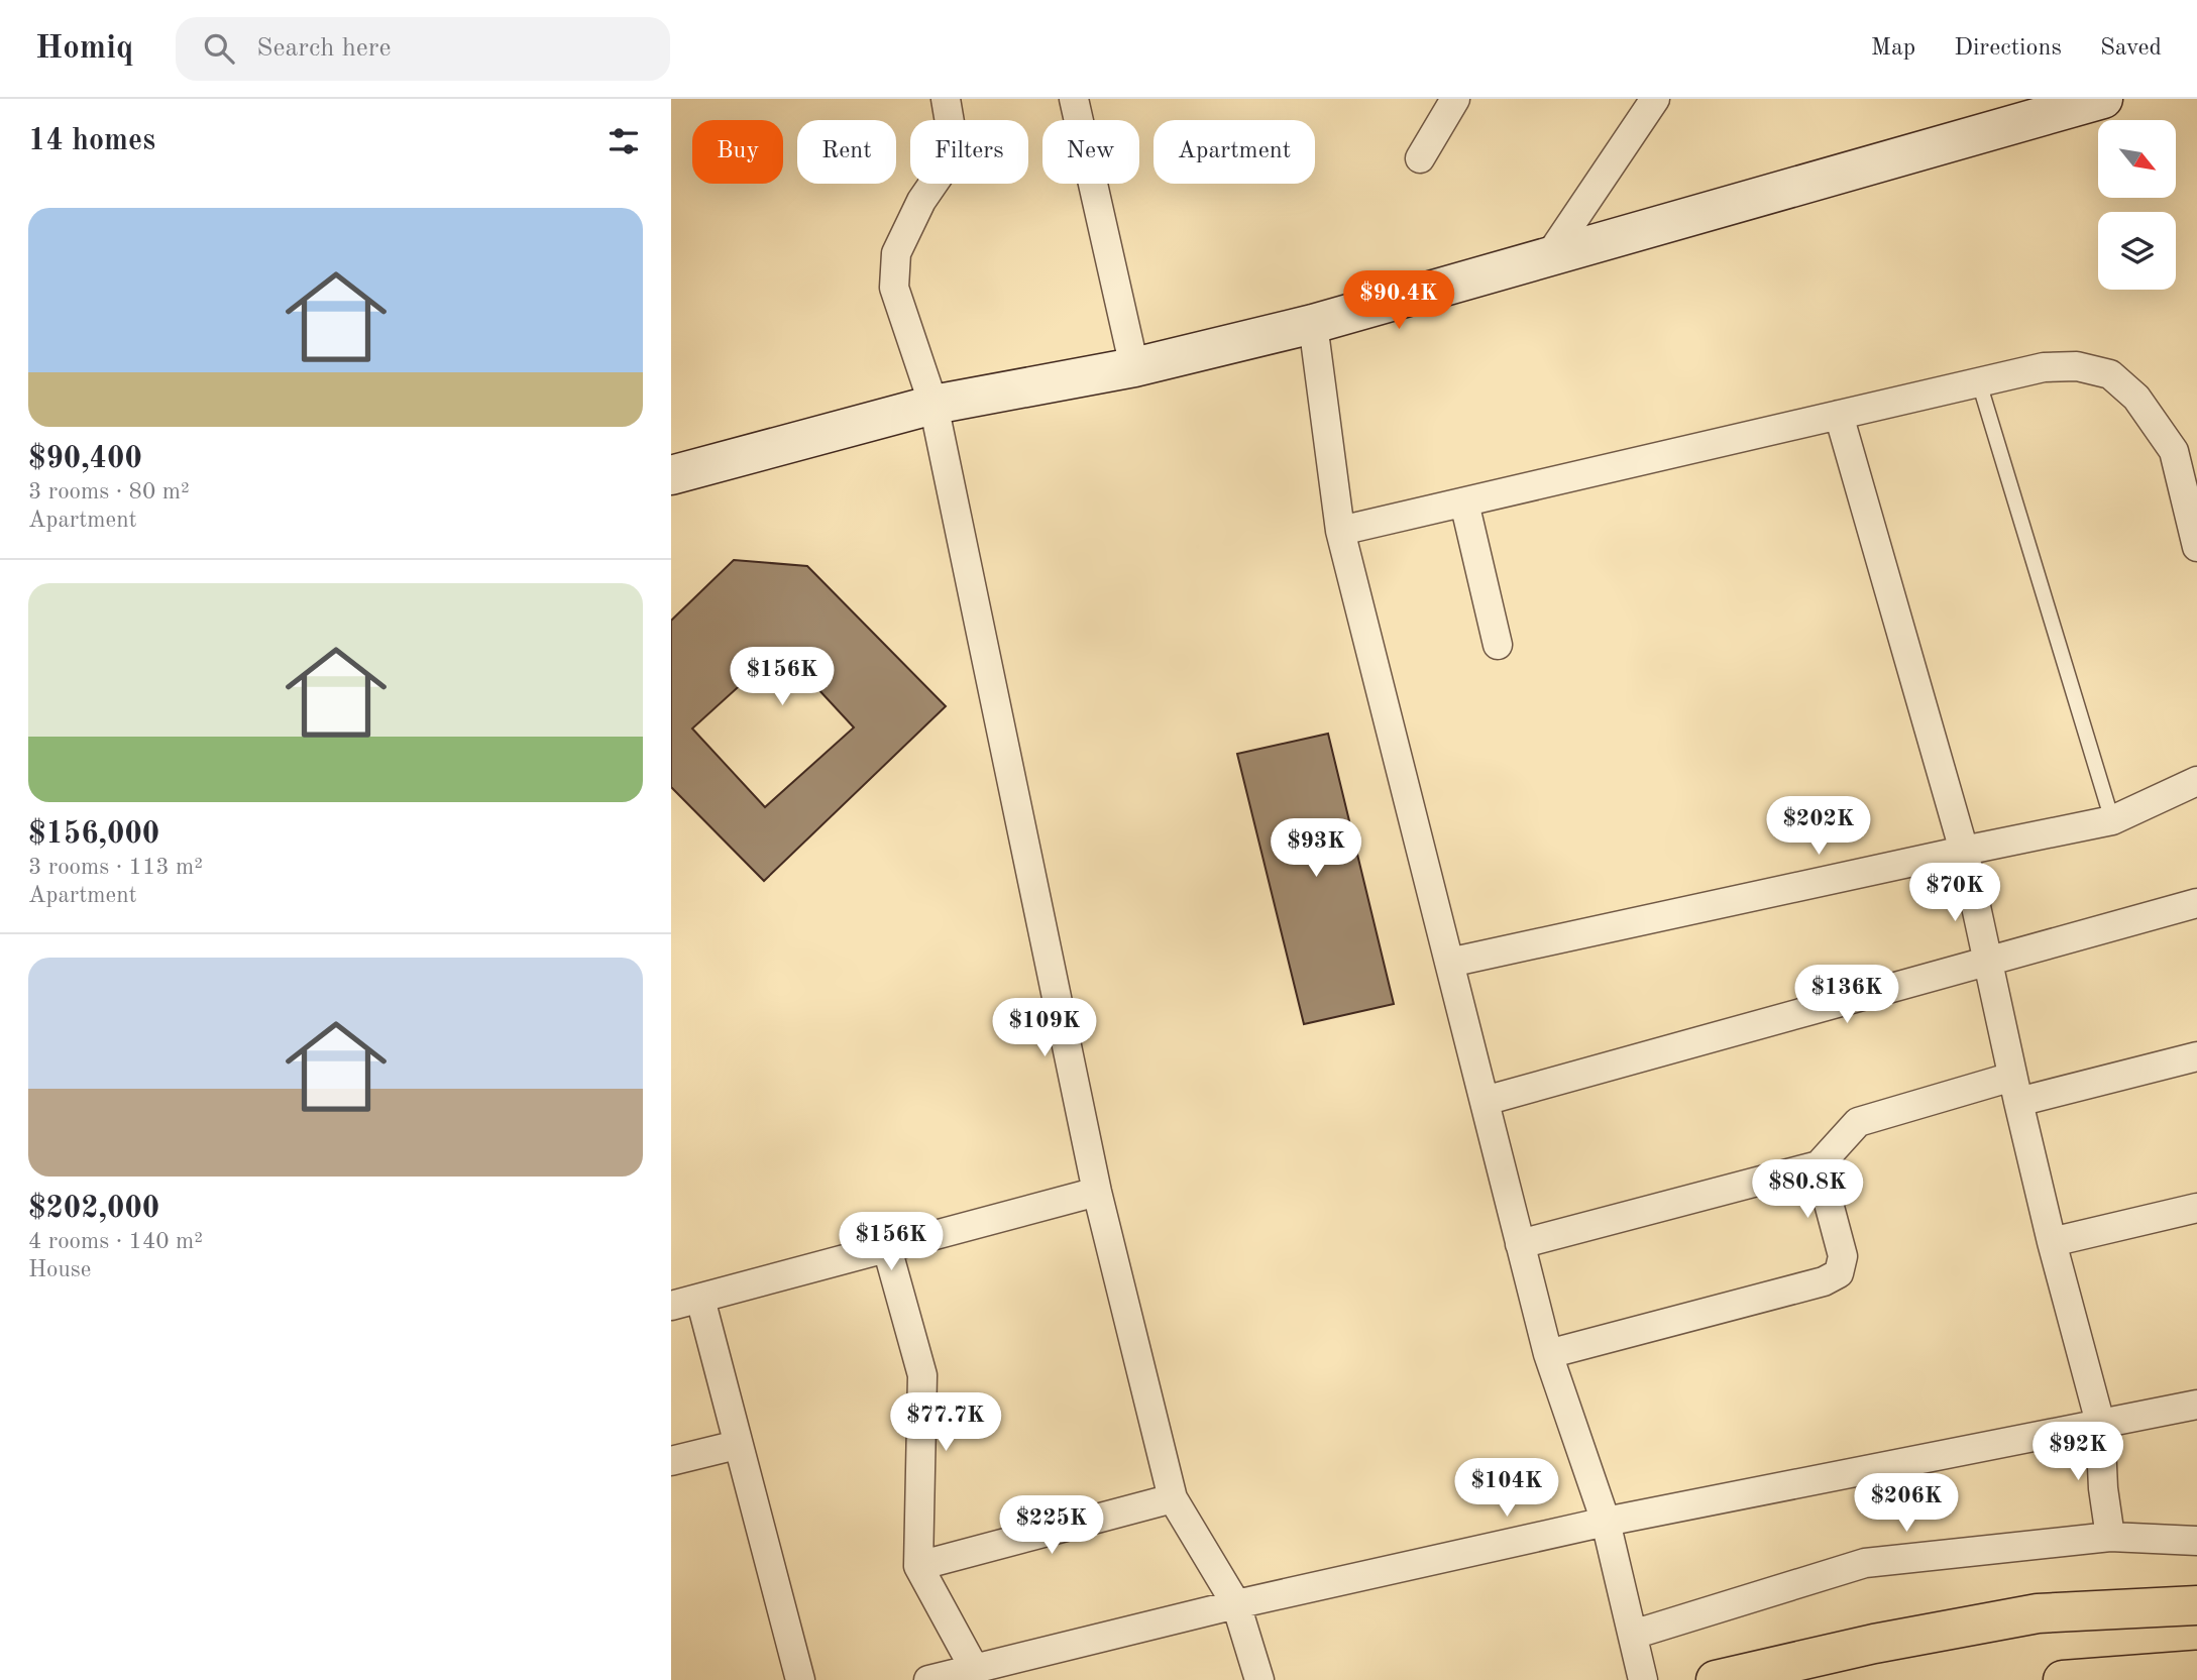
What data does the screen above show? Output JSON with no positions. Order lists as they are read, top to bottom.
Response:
{
  "north": "bottom right",
  "page": {
    "header": "Homiq",
    "search": "Search here",
    "nav": ["Map", "Directions", "Saved"],
    "heading": "14 homes",
    "chip": [
      "Buy",
      "Rent",
      "Filters",
      "New",
      "Apartment"
    ],
    "list": [
      {
        "name": "$90,400",
        "note": "3 rooms · 80 m² · Apartment"
      },
      {
        "name": "$156,000",
        "note": "3 rooms · 113 m² · Apartment"
      },
      {
        "name": "$202,000",
        "note": "4 rooms · 140 m² · House"
      }
    ],
    "price": [
      "$90.4K",
      "$156K",
      "$202K",
      "$93K",
      "$70K",
      "$136K",
      "$109K",
      "$80.8K",
      "$156K",
      "$77.7K",
      "$92K",
      "$104K",
      "$206K",
      "$225K"
    ]
  }
}
